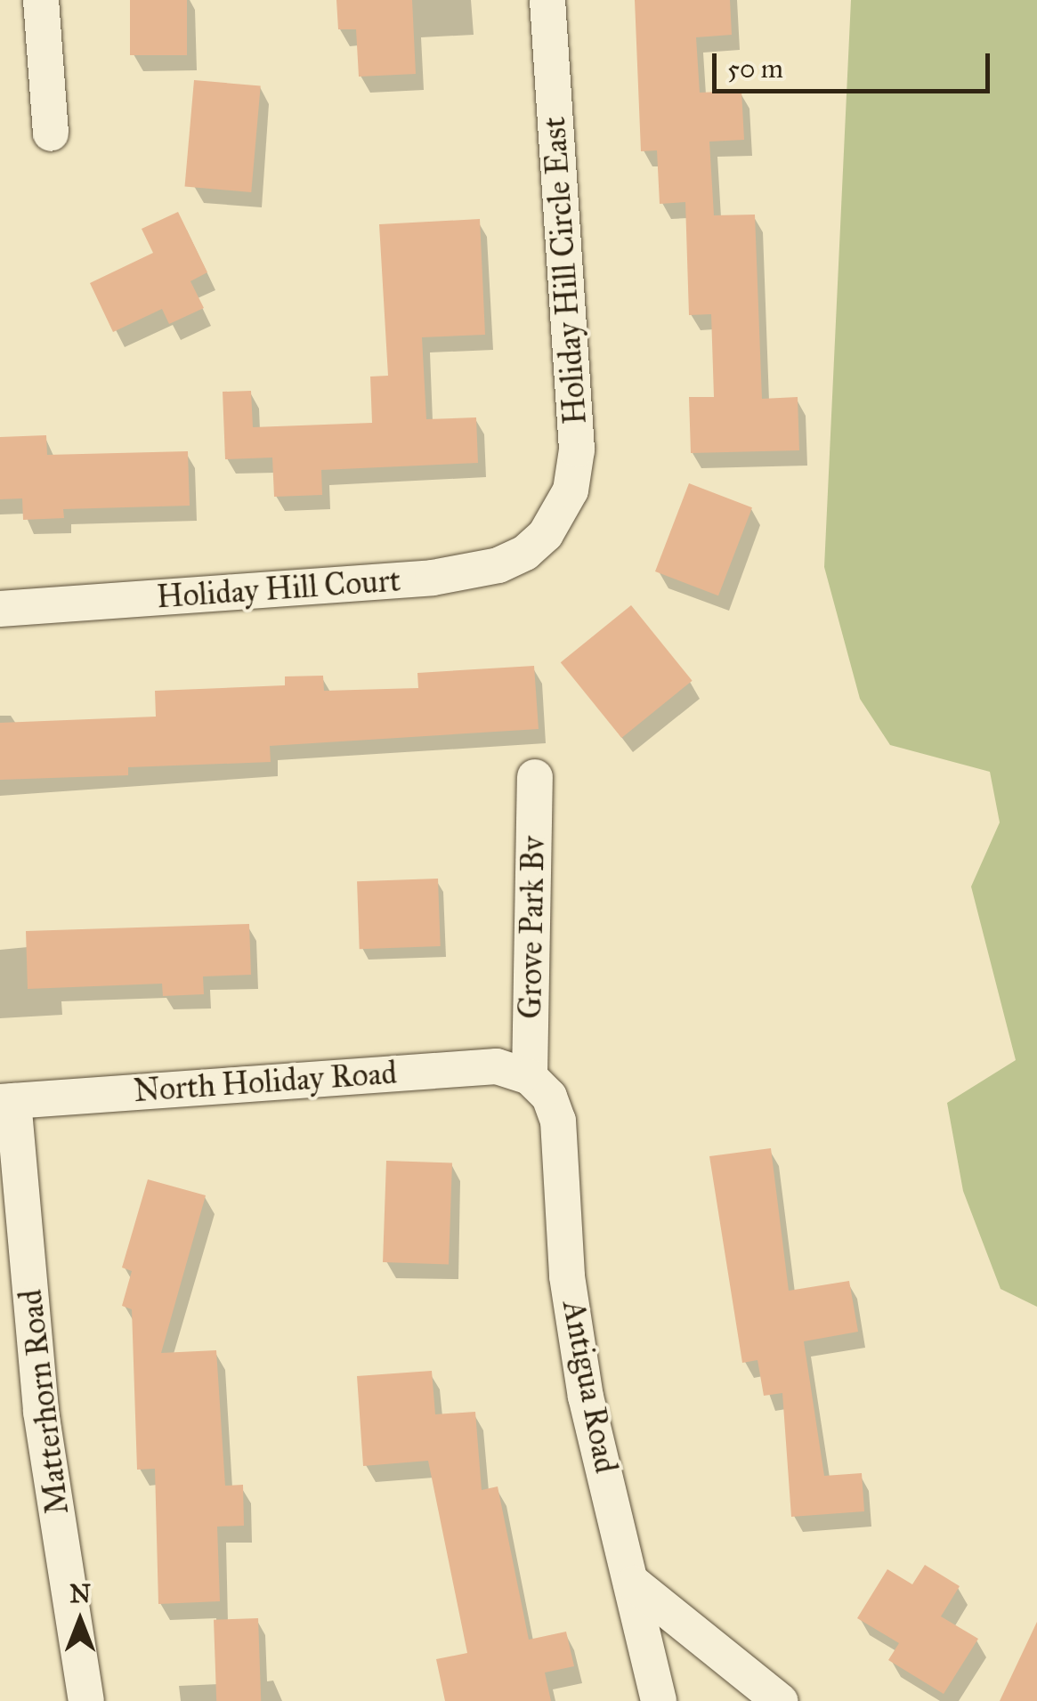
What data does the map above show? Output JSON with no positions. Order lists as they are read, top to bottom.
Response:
{
  "streets": {
    "street": [
      "Holiday Hill Circle East",
      "Holiday Hill Court",
      "Grove Park Bv",
      "North Holiday Road",
      "Antigua Road",
      "Matterhorn Road"
    ]
  },
  "crossings": [
    ["Holiday Hill Circle East", "Holiday Hill Court"],
    ["Grove Park Bv", "North Holiday Road"],
    ["Grove Park Bv", "Antigua Road"],
    ["North Holiday Road", "Antigua Road"],
    ["North Holiday Road", "Matterhorn Road"]
  ],
  "scale_bar": "50 m",
  "north": "top"
}
